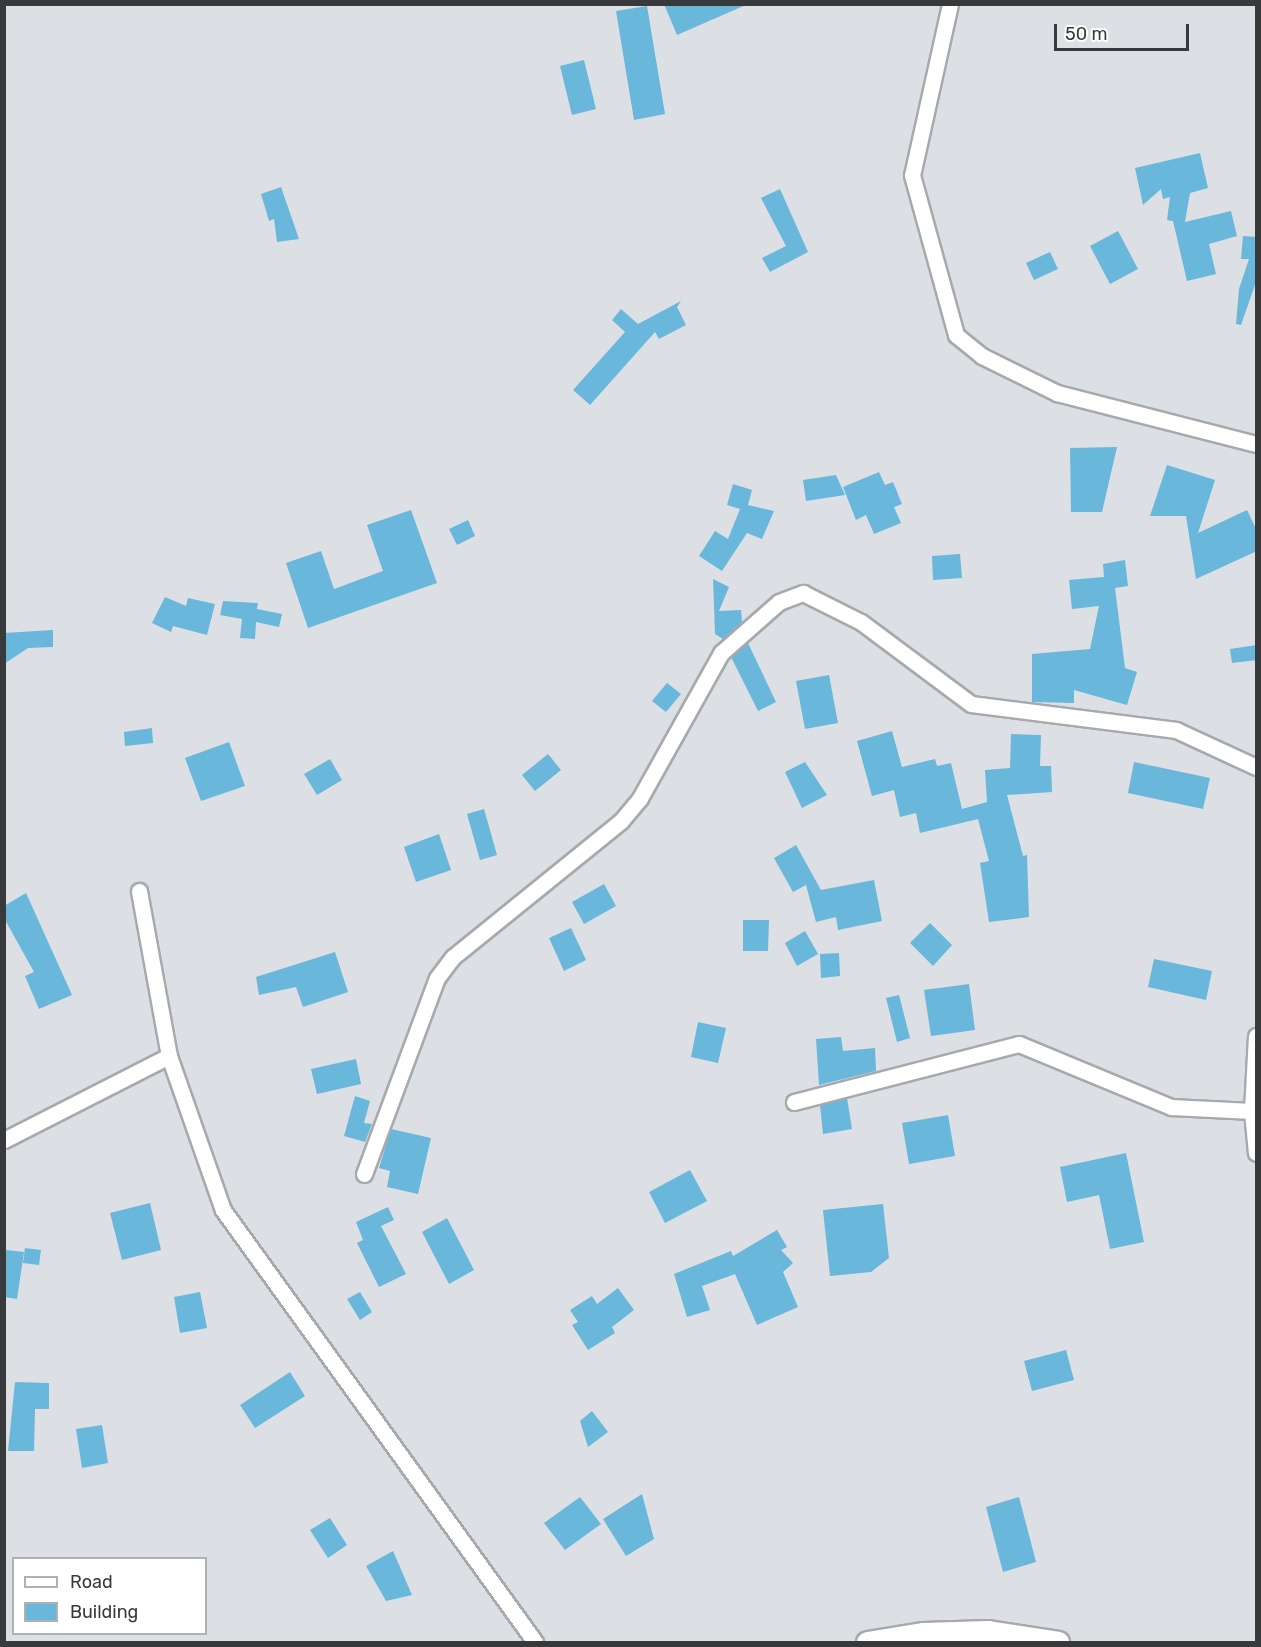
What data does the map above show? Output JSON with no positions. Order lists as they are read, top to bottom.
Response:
{
  "legend": ["Road", "Building"],
  "scale_bar": "50 m"
}
